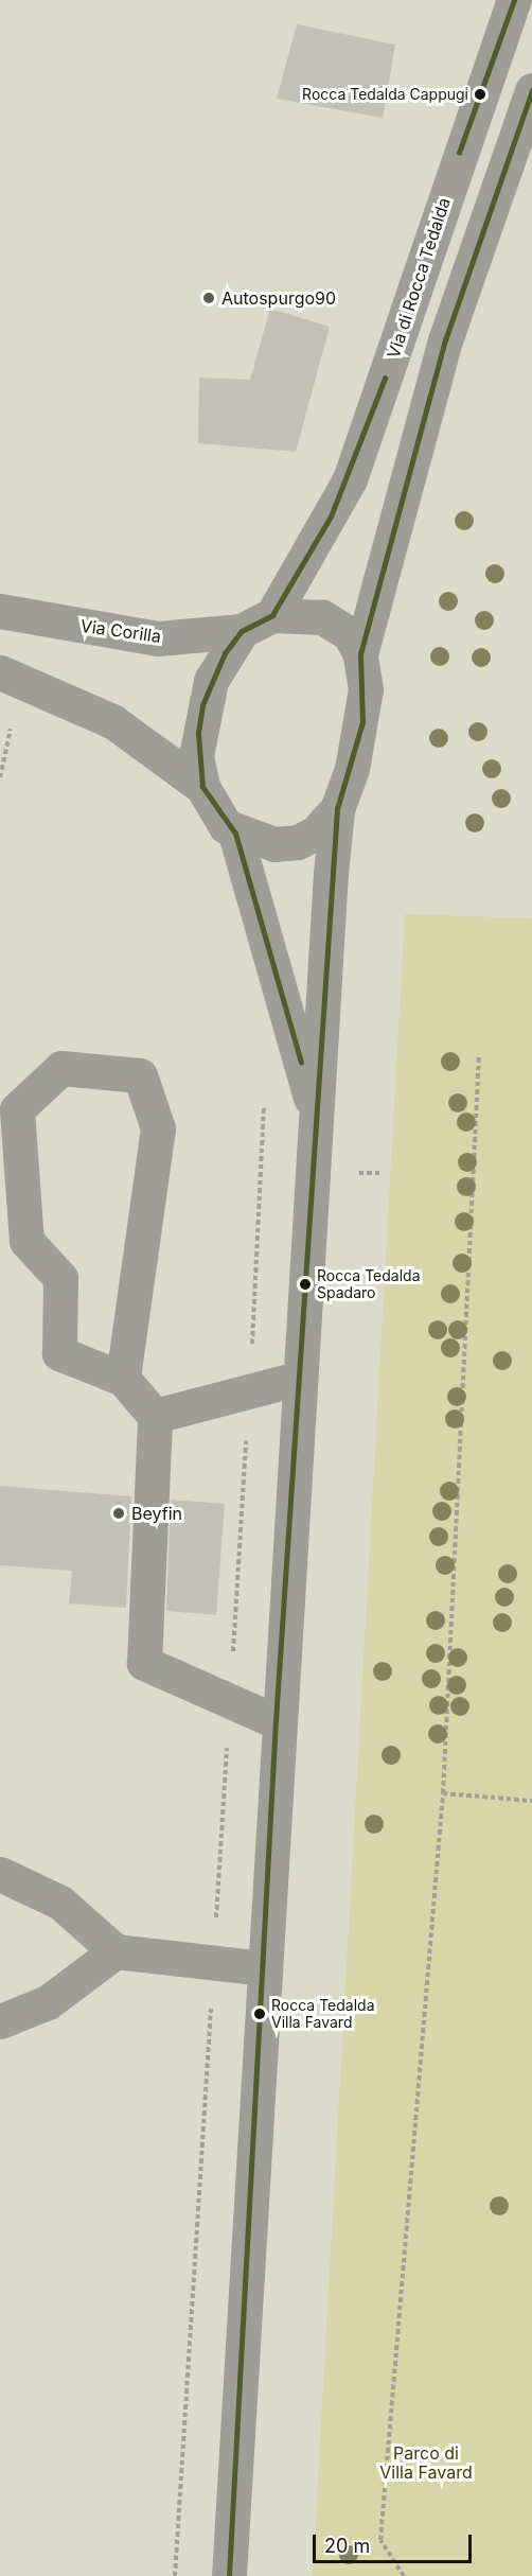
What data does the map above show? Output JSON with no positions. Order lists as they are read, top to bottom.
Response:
{
  "streets": {
    "street": ["Via di Rocca Tedalda", "Via Corilla"]
  },
  "crossings": [
    ["Via di Rocca Tedalda", "Via Corilla"]
  ],
  "parks": ["Parco di Villa Favard"],
  "places": [
    "Rocca Tedalda Cappugi",
    "Autospurgo90",
    "Rocca Tedalda Spadaro",
    "Beyfin",
    "Rocca Tedalda Villa Favard"
  ],
  "scale_bar": "20 m"
}
